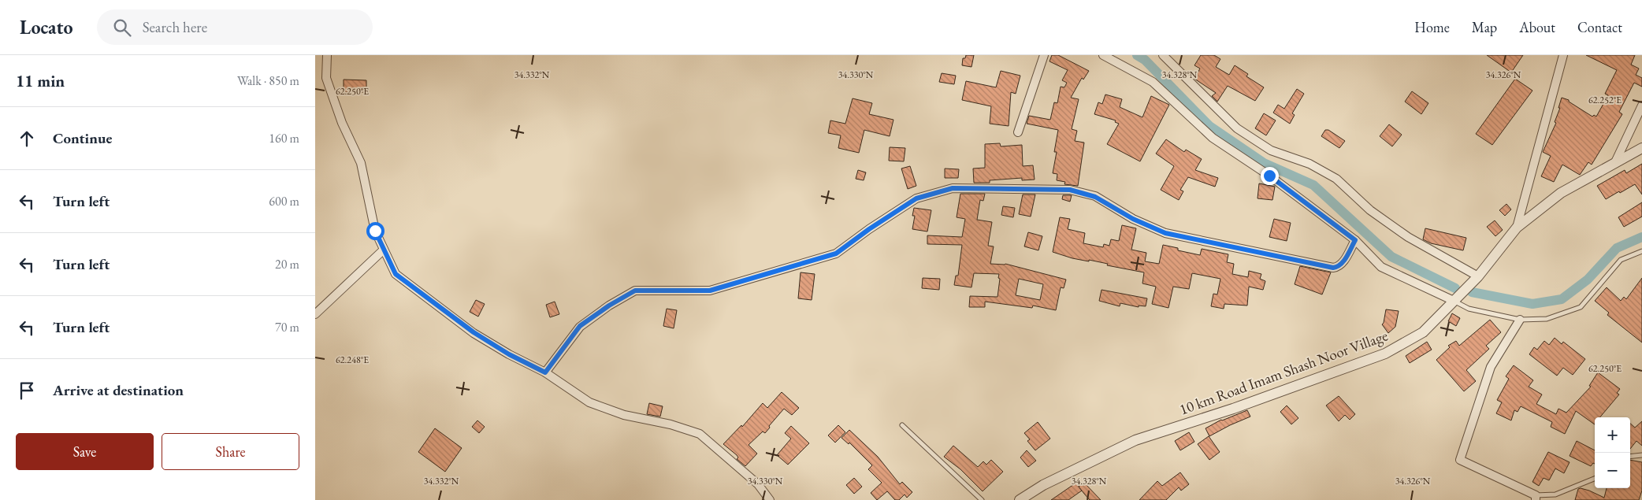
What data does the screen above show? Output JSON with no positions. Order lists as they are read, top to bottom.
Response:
{
  "streets": {
    "street": ["10 km Road Imam Shash Noor Village"]
  },
  "page": {
    "header": "Locato",
    "search": "Search here",
    "nav": [
      "Home",
      "Map",
      "About",
      "Contact"
    ],
    "heading": ["11 min", "Walk · 850 m"],
    "list": [
      ["Continue", "160 m"],
      ["Turn left", "600 m"],
      ["Turn left", "20 m"],
      ["Turn left", "70 m"],
      "Arrive at destination"
    ],
    "map_buttons": ["+", "−"],
    "buttons": ["Save", "Share"]
  },
  "coordinates": [
    "34.332°N",
    "34.330°N",
    "34.328°N",
    "34.326°N",
    "62.250°E",
    "62.252°E",
    "62.248°E"
  ]
}
